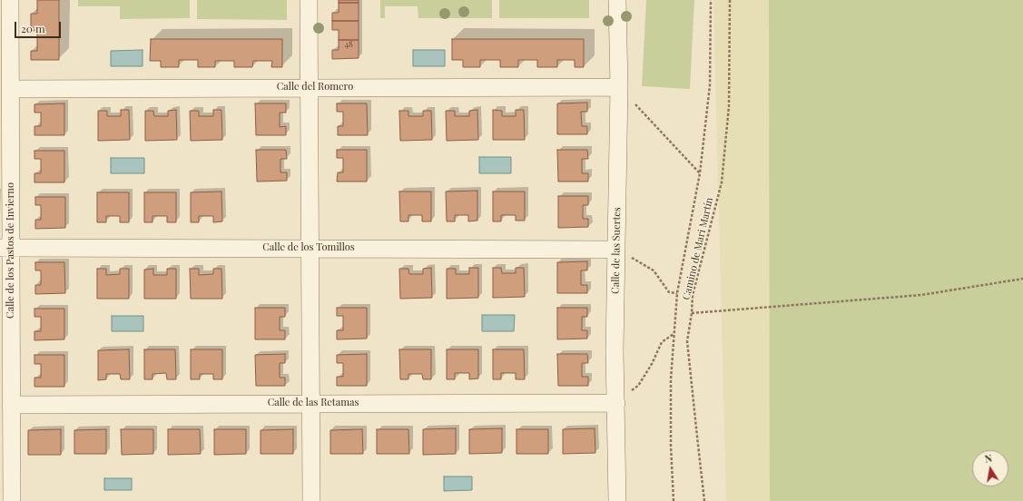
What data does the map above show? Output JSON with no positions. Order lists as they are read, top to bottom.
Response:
{
  "streets": {
    "street": [
      "Calle del Romero",
      "Calle de los Tomillos",
      "Calle de los Pastos de Invierno",
      "Calle de las Suertes",
      "Calle de las Retamas"
    ],
    "path": ["Camino de Mari Martín"]
  },
  "crossings": [
    ["Calle del Romero", "Calle de los Pastos de Invierno"],
    ["Calle del Romero", "Calle de las Suertes"],
    ["Calle de los Tomillos", "Calle de los Pastos de Invierno"],
    ["Calle de los Tomillos", "Calle de las Suertes"],
    ["Calle de los Pastos de Invierno", "Calle de las Retamas"],
    ["Calle de las Suertes", "Calle de las Retamas"]
  ],
  "house_numbers": ["48"],
  "scale_bar": "20 m",
  "north": "top"
}
